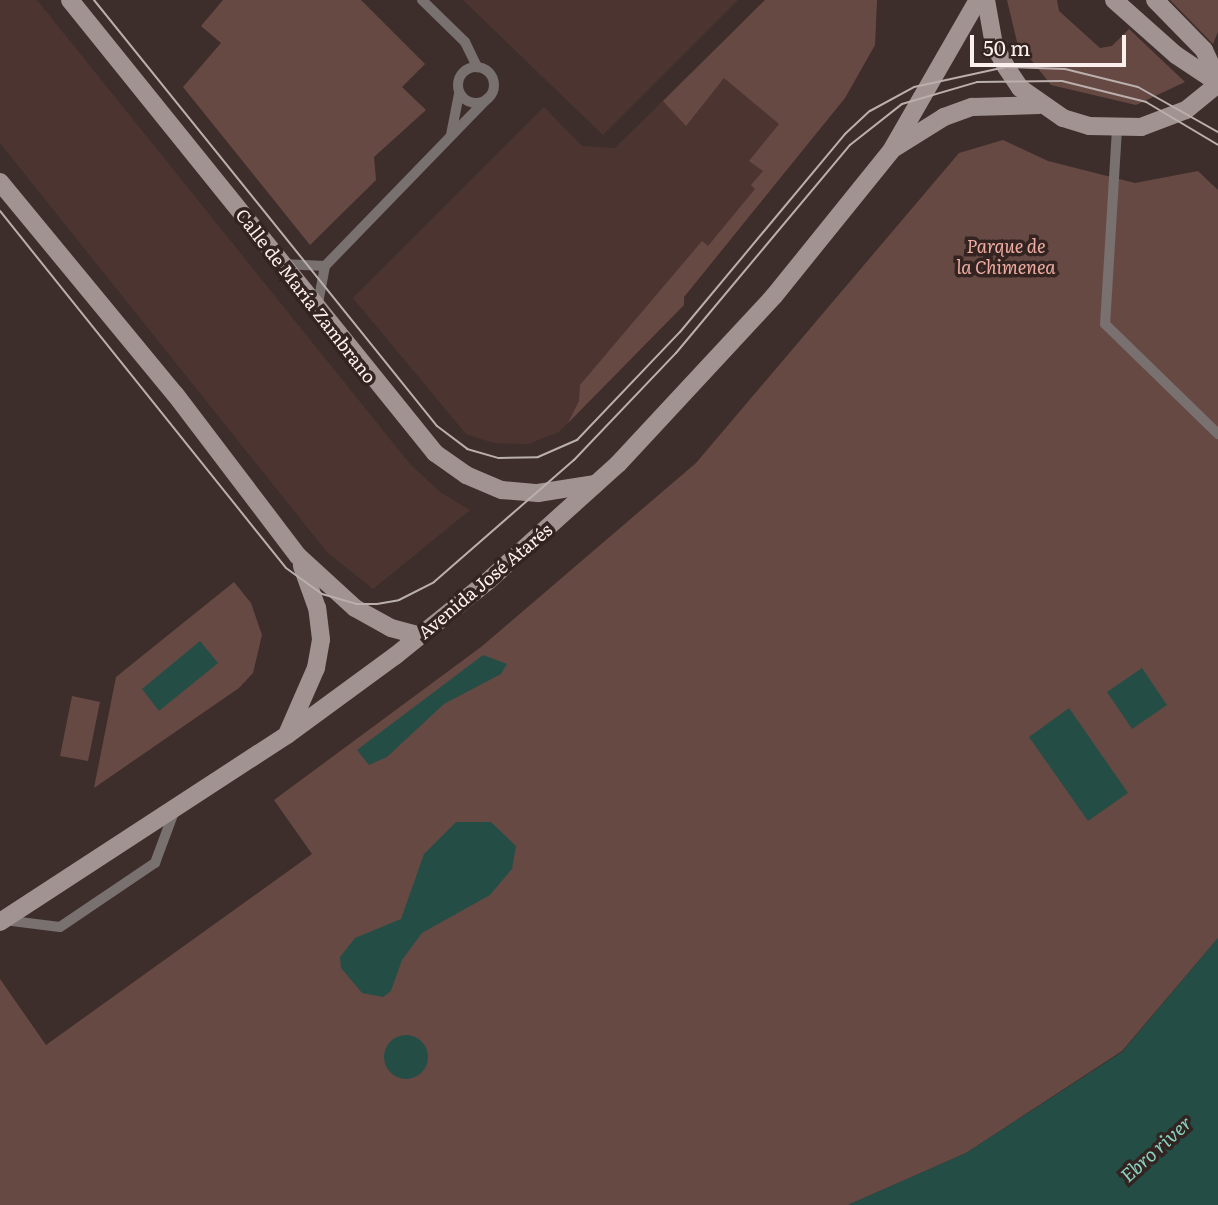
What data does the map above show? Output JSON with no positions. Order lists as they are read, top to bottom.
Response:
{
  "streets": {
    "main road": ["Calle de María Zambrano", "Avenida José Atarés"]
  },
  "crossings": [
    ["Calle de María Zambrano", "Avenida José Atarés"]
  ],
  "water": ["Ebro river"],
  "parks": ["Parque de la Chimenea"],
  "scale_bar": "50 m"
}
